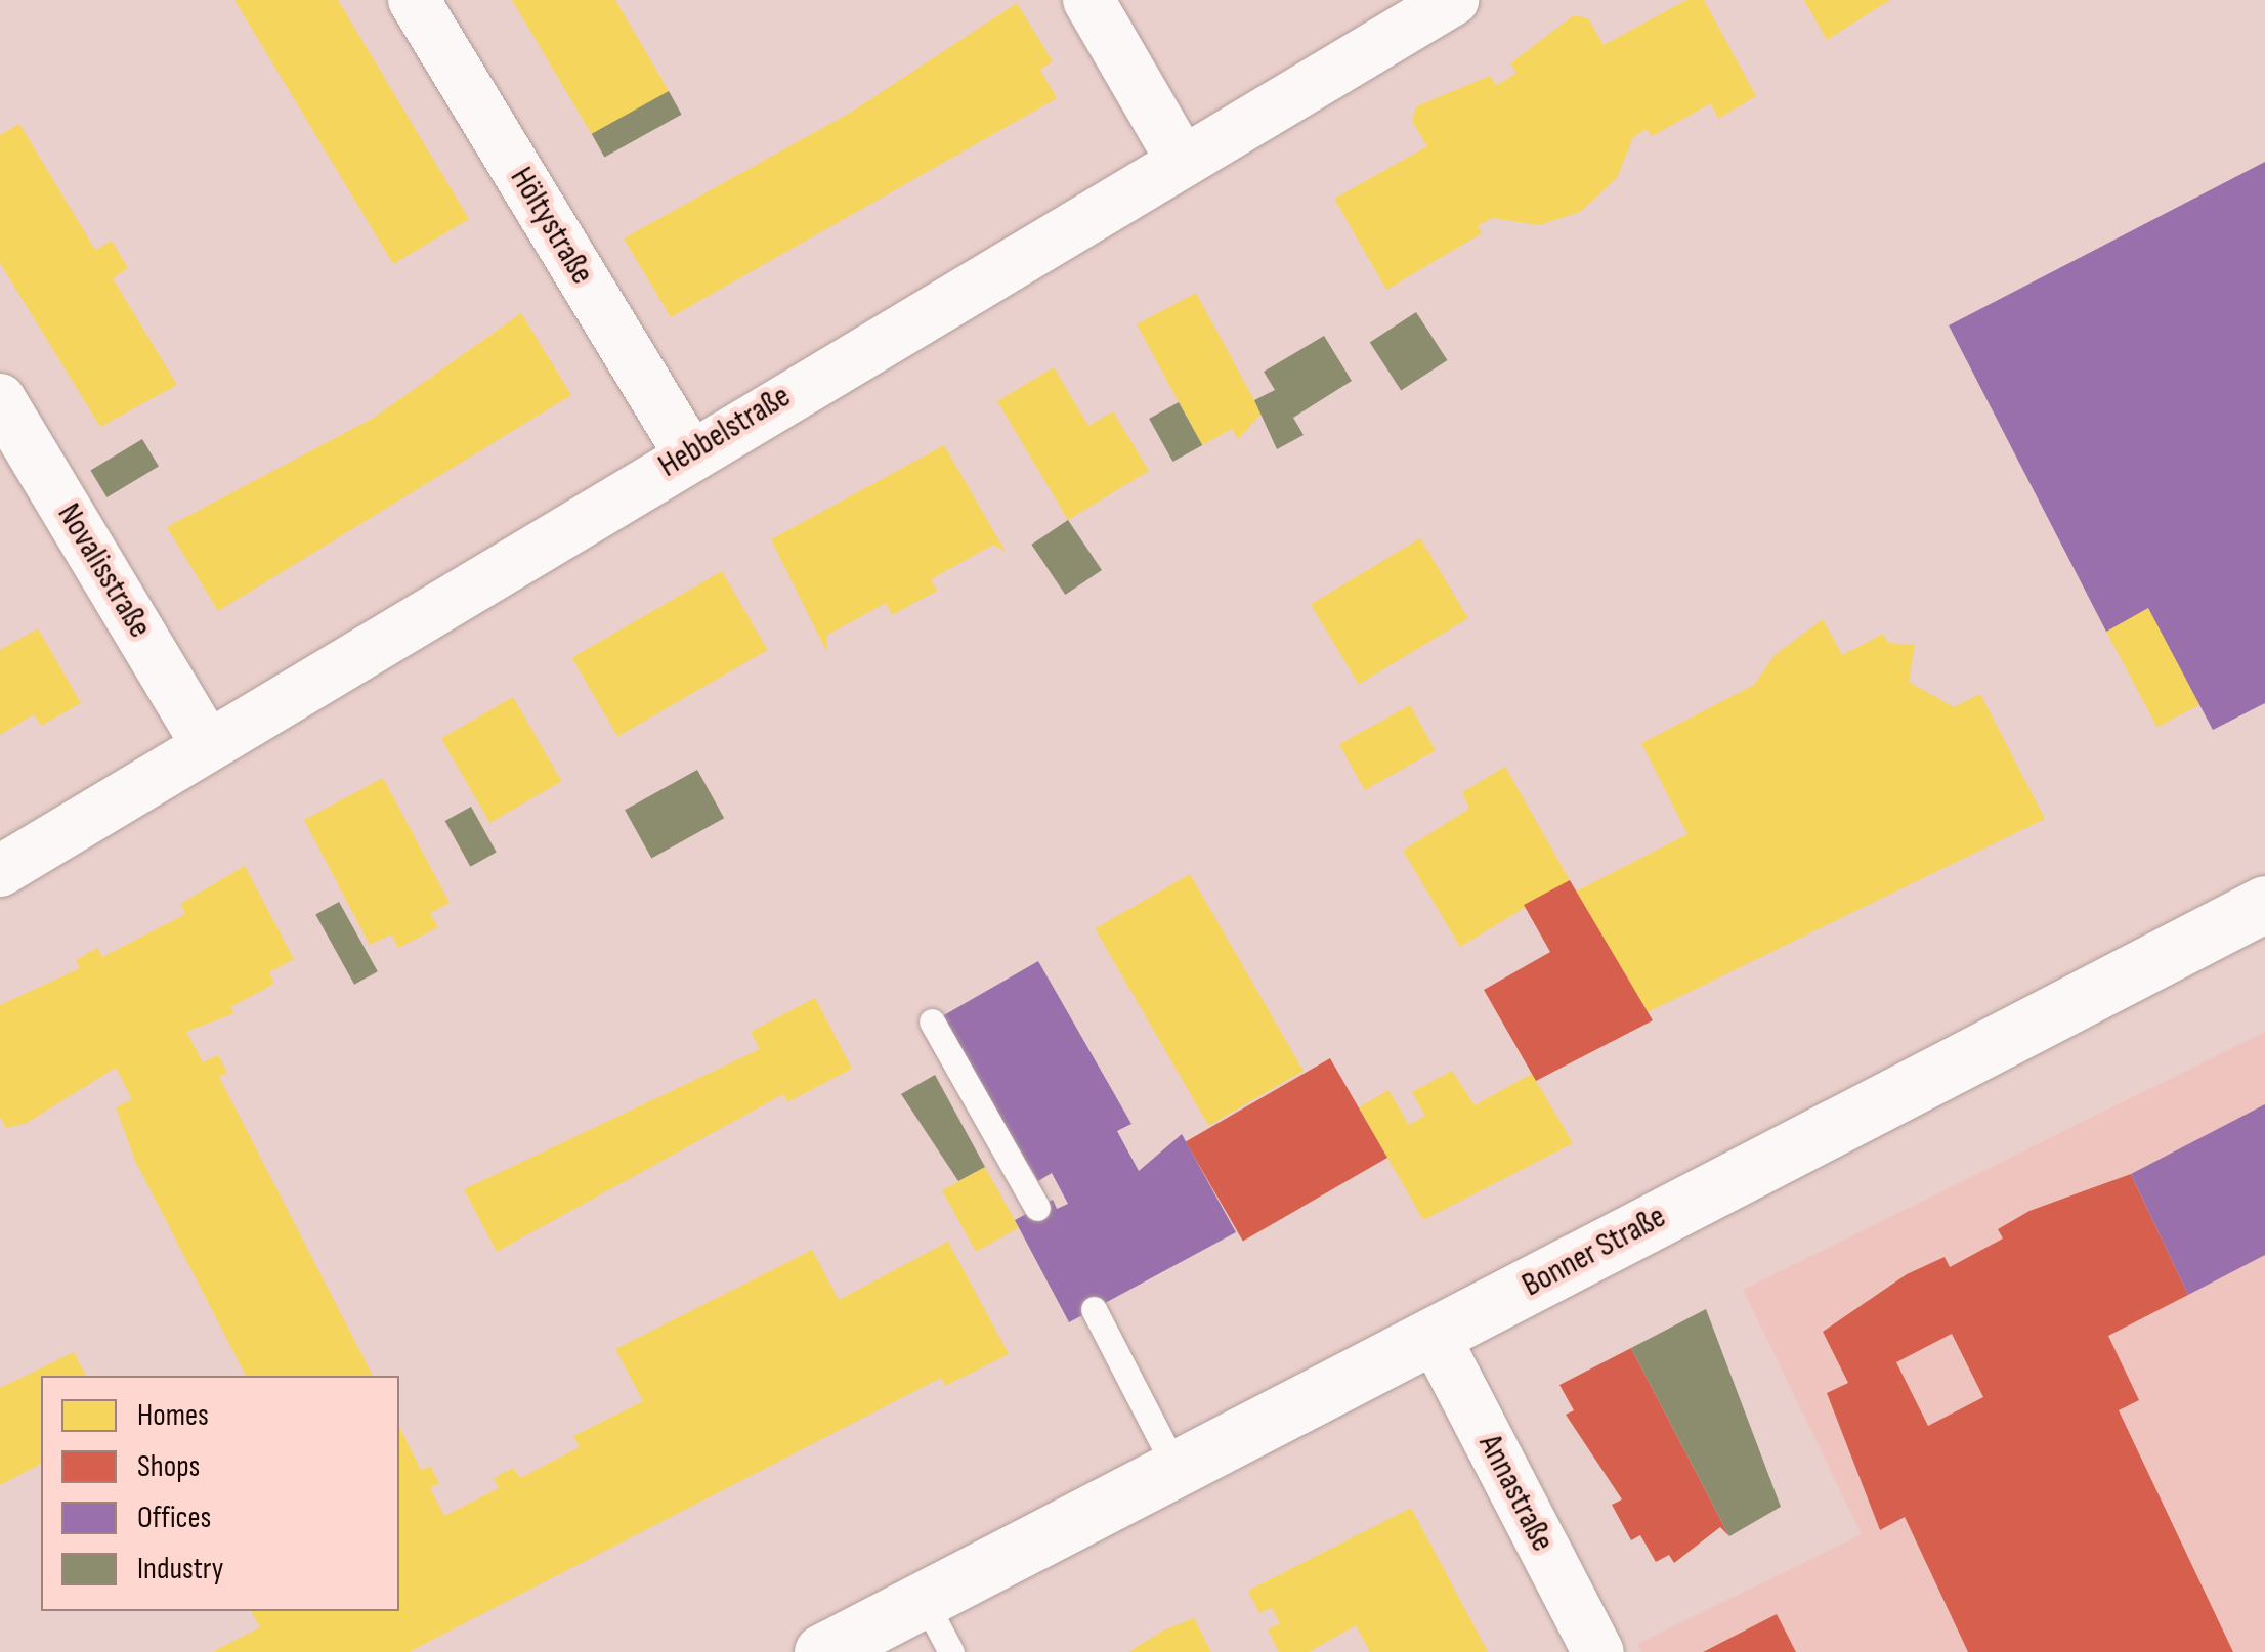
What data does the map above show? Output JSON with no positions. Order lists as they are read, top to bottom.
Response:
{
  "streets": {
    "main road": ["Bonner Straße"],
    "street": [
      "Höltystraße",
      "Hebbelstraße",
      "Novalisstraße",
      "Annastraße"
    ]
  },
  "crossings": [
    ["Höltystraße", "Hebbelstraße"],
    ["Hebbelstraße", "Novalisstraße"],
    ["Bonner Straße", "Annastraße"]
  ],
  "legend": [
    "Homes",
    "Shops",
    "Offices",
    "Industry"
  ]
}
